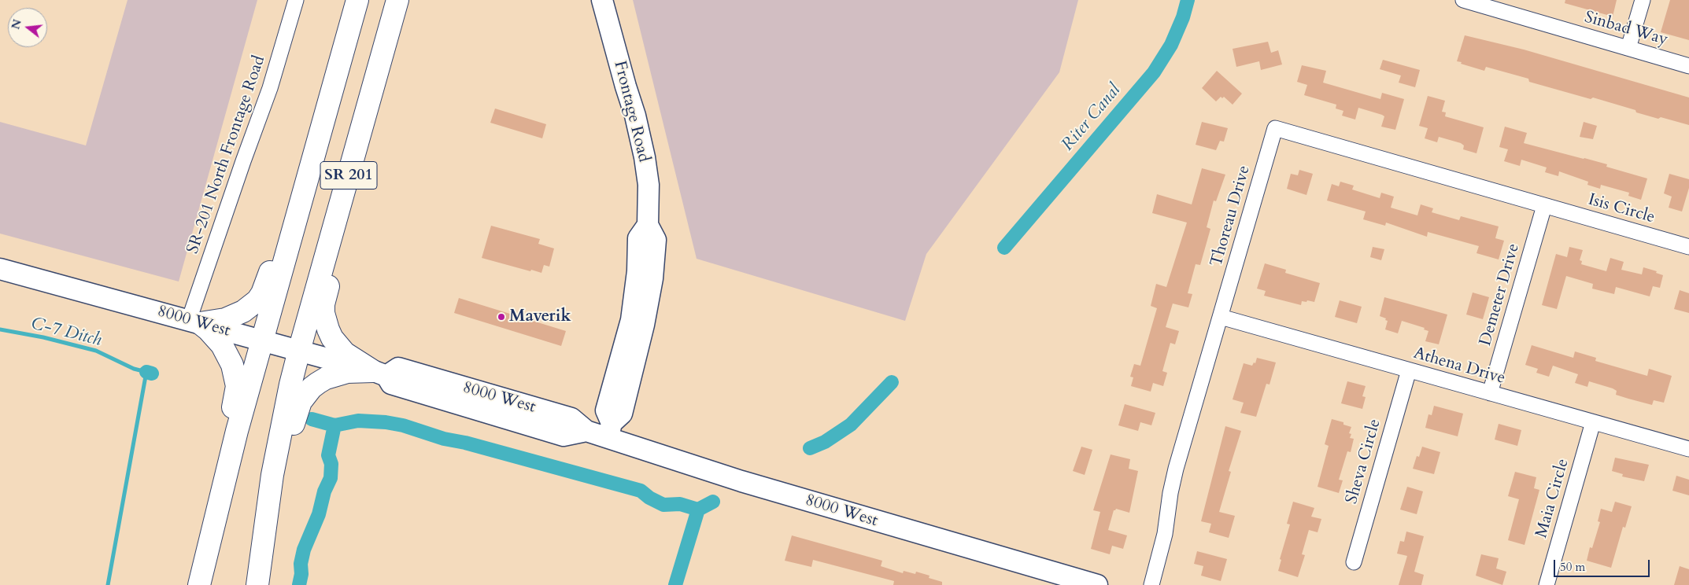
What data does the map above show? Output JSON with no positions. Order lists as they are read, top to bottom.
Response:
{
  "streets": {
    "highway": ["SR 201"],
    "street": [
      "Sinbad Way",
      "Frontage Road",
      "SR-201 North Frontage Road",
      "Isis Circle",
      "Thoreau Drive",
      "Demeter Drive",
      "8000 West",
      "Athena Drive",
      "Sheva Circle",
      "Maia Circle"
    ]
  },
  "crossings": [
    ["Frontage Road", "8000 West"],
    ["SR-201 North Frontage Road", "8000 West"],
    ["SR 201", "8000 West"],
    ["Isis Circle", "Thoreau Drive"],
    ["Isis Circle", "Demeter Drive"],
    ["Thoreau Drive", "Demeter Drive"],
    ["Thoreau Drive", "Athena Drive"],
    ["Demeter Drive", "Athena Drive"],
    ["Athena Drive", "Sheva Circle"],
    ["Athena Drive", "Maia Circle"]
  ],
  "water": ["Riter Canal", "C-7 Ditch"],
  "places": ["Maverik"],
  "scale_bar": "50 m",
  "north": "left"
}
